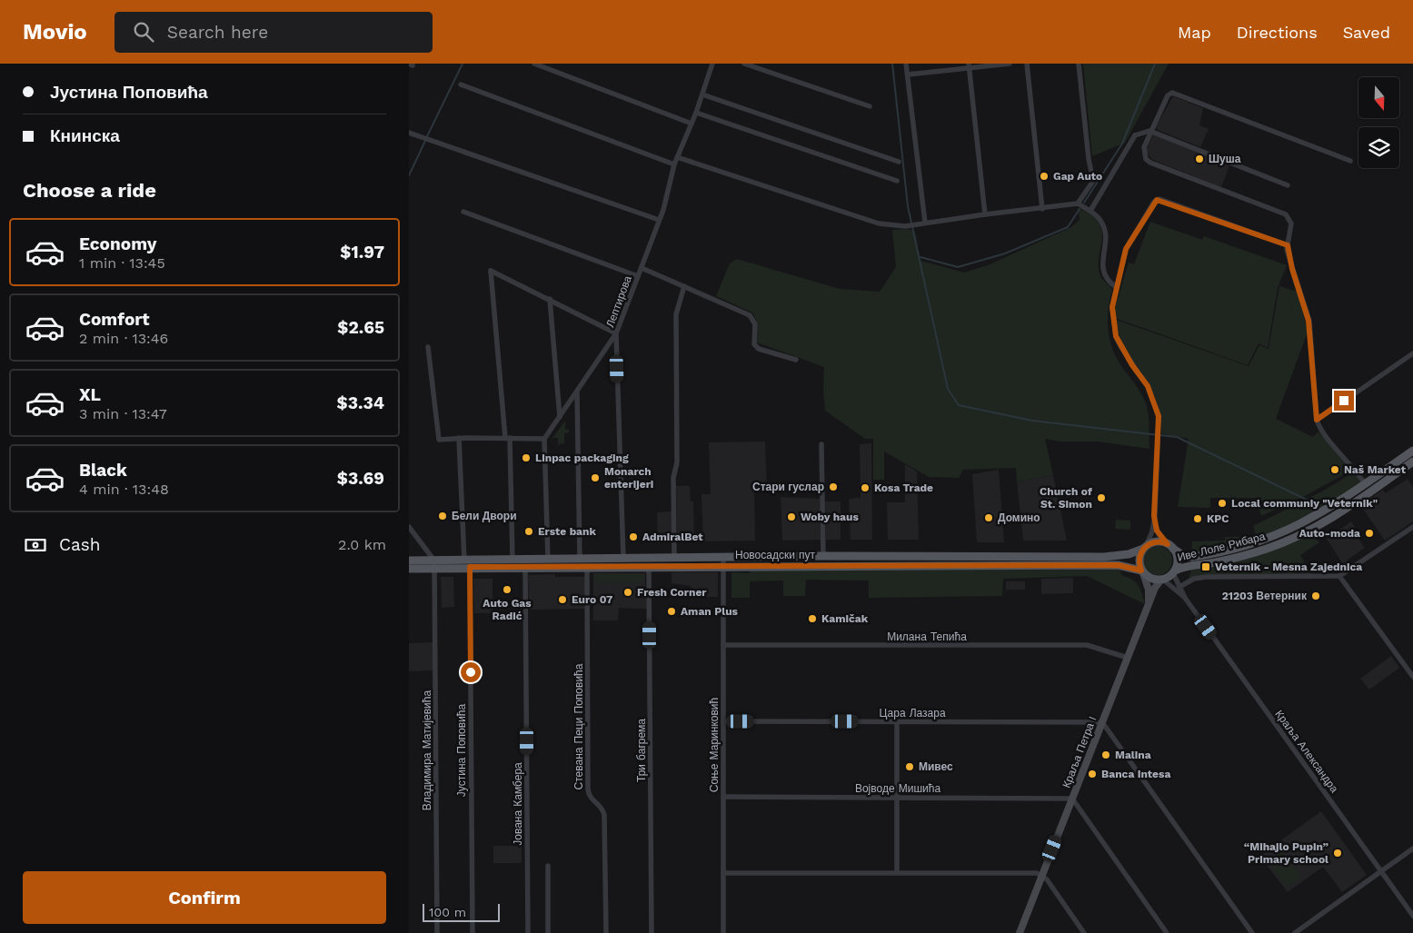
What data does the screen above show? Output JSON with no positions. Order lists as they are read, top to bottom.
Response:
{
  "streets": {
    "main road": ["Иве Лоле Рибара", "Новосадски пут"],
    "street": [
      "Лептирова",
      "Милана Тепића",
      "Цара Лазара",
      "Стевана Пеци Поповића",
      "Соње Маринковић",
      "Владимира Матијевића",
      "Јустина Поповића",
      "Три багрема",
      "Краља Александра",
      "Краља Петра I",
      "Војводе Мишића",
      "Јована Камбера"
    ]
  },
  "crossings": [
    ["Лептирова", "Новосадски пут"],
    ["Иве Лоле Рибара", "Новосадски пут"],
    ["Иве Лоле Рибара", "Краља Петра I"],
    ["Новосадски пут", "Стевана Пеци Поповића"],
    ["Новосадски пут", "Соње Маринковић"],
    ["Новосадски пут", "Владимира Матијевића"],
    ["Новосадски пут", "Јустина Поповића"],
    ["Новосадски пут", "Три багрема"],
    ["Новосадски пут", "Краља Петра I"],
    ["Новосадски пут", "Јована Камбера"],
    ["Милана Тепића", "Соње Маринковић"],
    ["Милана Тепића", "Краља Петра I"],
    ["Цара Лазара", "Соње Маринковић"],
    ["Цара Лазара", "Краља Петра I"],
    ["Соње Маринковић", "Војводе Мишића"],
    ["Краља Петра I", "Војводе Мишића"]
  ],
  "places": {
    "other": [
      "Шуша",
      "Gap Auto",
      "Linpac packaging",
      "Naš Market",
      "Monarch enterijeri",
      "Стари гуслар",
      "Kosa Trade",
      "Church of St. Simon",
      "Local communiy \"Veternik\"",
      "Бели Двори",
      "Woby haus",
      "Домино",
      "KPC",
      "Erste bank",
      "Auto-moda",
      "AdmiralBet",
      "Auto Gas Radić",
      "Fresh Corner",
      "21203 Ветерник",
      "Euro 07",
      "Aman Plus",
      "Kamičak",
      "Malina",
      "Мивес",
      "Banca Intesa",
      "“Mihajlo Pupin” Primary school"
    ],
    "transit": ["Veternik - Mesna Zajednica"]
  },
  "scale_bar": "100 m",
  "north": "bottom",
  "page": {
    "header": "Movio",
    "search": "Search here",
    "nav": ["Map", "Directions", "Saved"],
    "banner": ["Јустина Поповића", "Книнска"],
    "heading": "Choose a ride",
    "list": [
      {
        "name": "Economy",
        "note": "1 min · 13:45",
        "value": "$1.97"
      },
      {
        "name": "Comfort",
        "note": "2 min · 13:46",
        "value": "$2.65"
      },
      {
        "name": "XL",
        "note": "3 min · 13:47",
        "value": "$3.34"
      },
      {
        "name": "Black",
        "note": "4 min · 13:48",
        "value": "$3.69"
      }
    ],
    "pay": ["Cash", "2.0 km"],
    "buttons": "Confirm",
    "scale": "100 m"
  }
}
